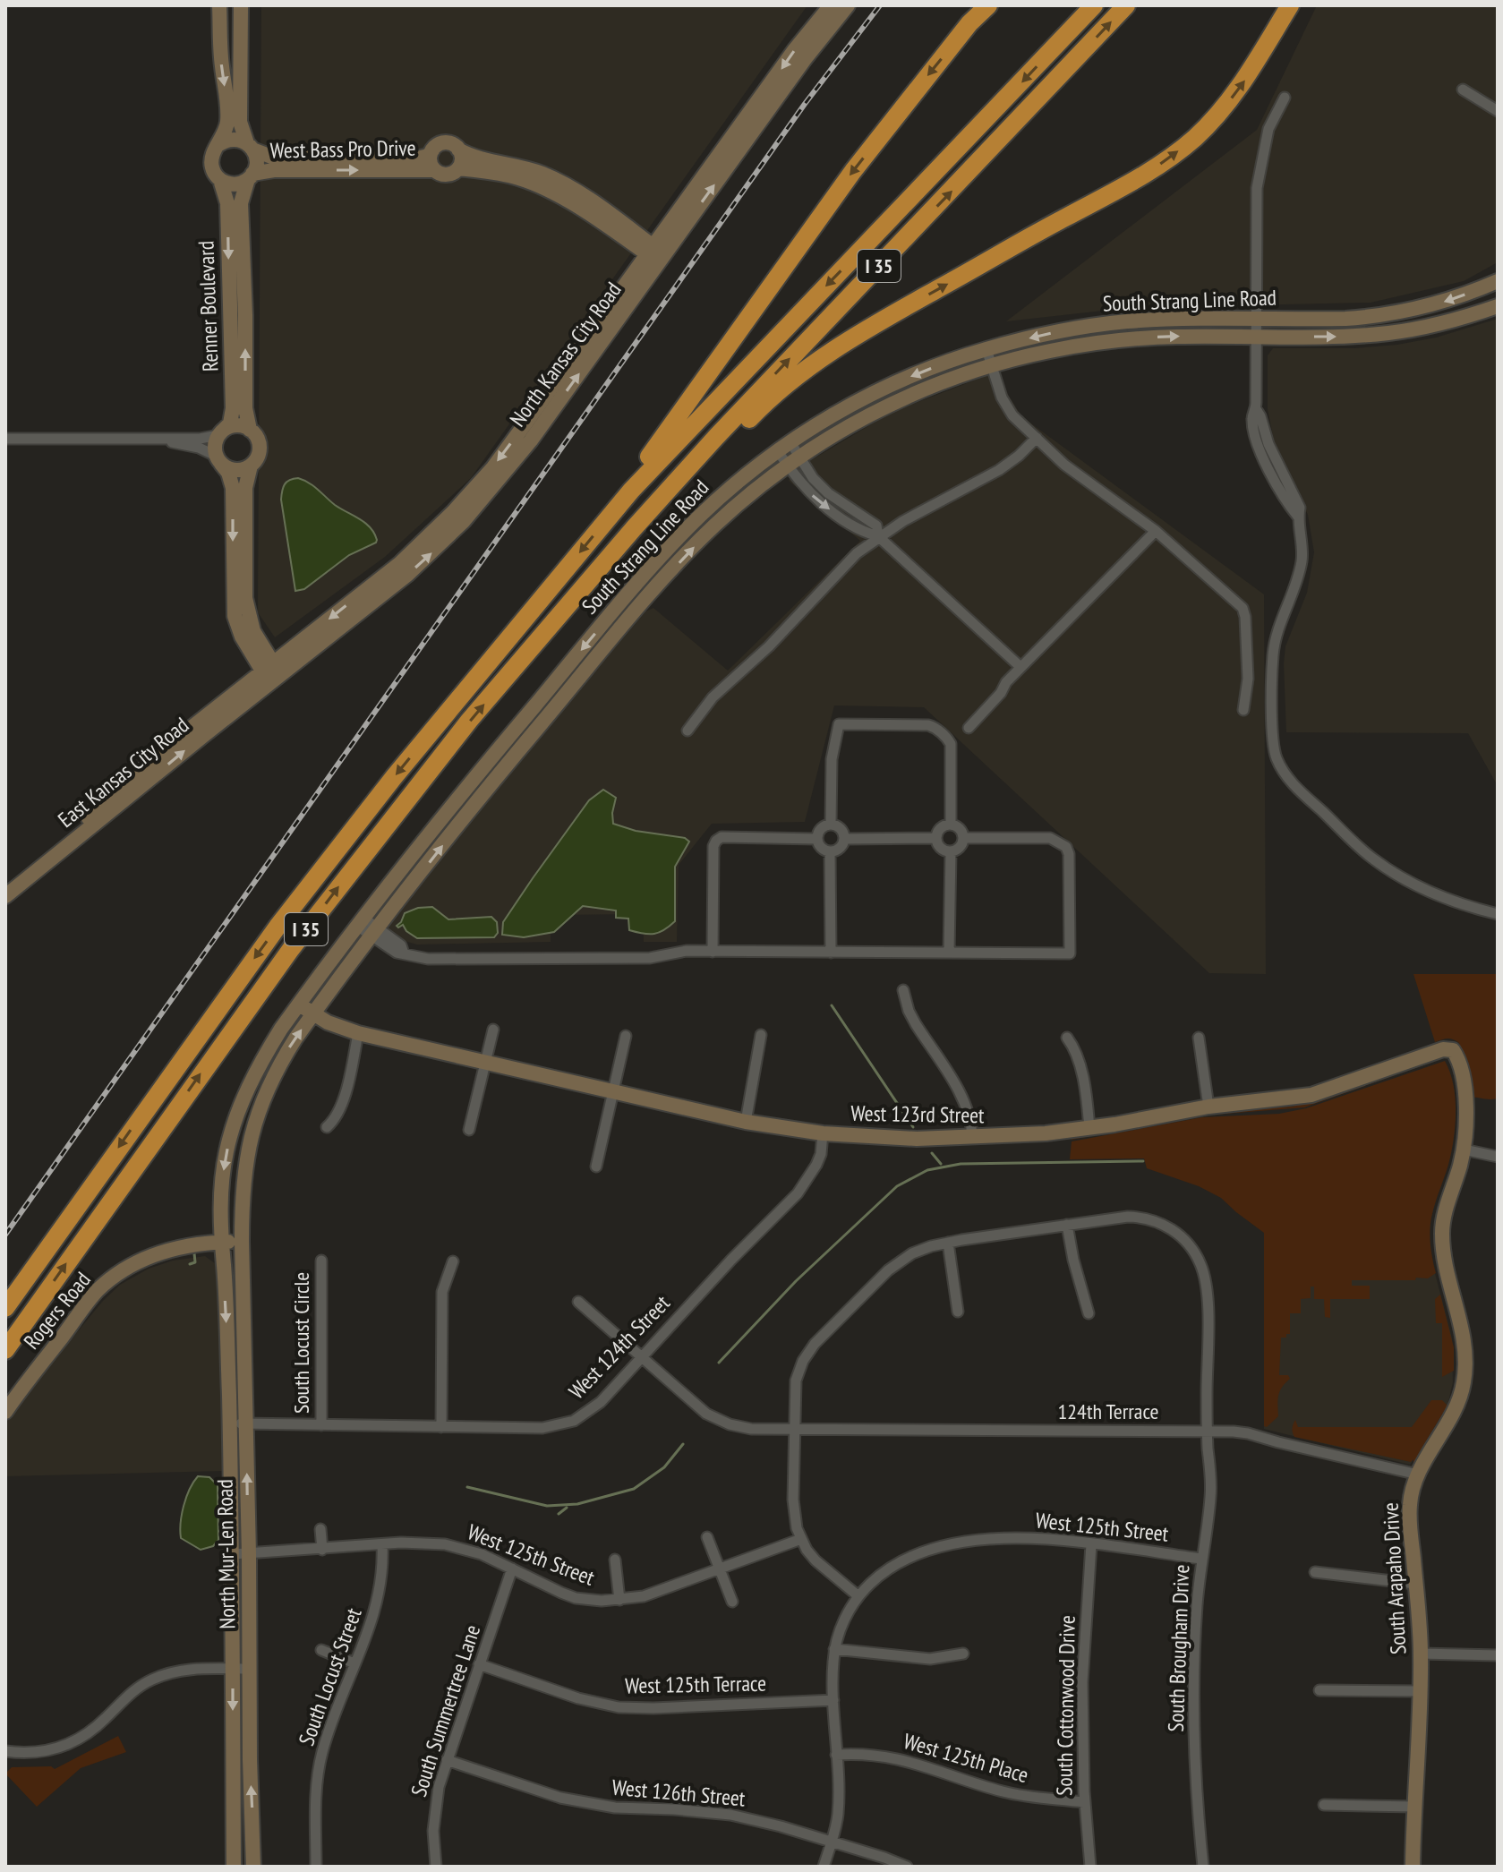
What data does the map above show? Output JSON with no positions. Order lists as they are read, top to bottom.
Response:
{
  "streets": {
    "highway": ["I 35"],
    "main road": [
      "West Bass Pro Drive",
      "South Strang Line Road",
      "Renner Boulevard",
      "North Kansas City Road",
      "East Kansas City Road",
      "West 123rd Street",
      "Rogers Road",
      "North Mur-Len Road",
      "South Arapaho Drive"
    ],
    "street": [
      "South Locust Circle",
      "West 124th Street",
      "124th Terrace",
      "West 125th Street",
      "South Brougham Drive",
      "South Locust Street",
      "West 125th Terrace",
      "South Cottonwood Drive",
      "South Summertree Lane",
      "West 125th Place",
      "West 126th Street"
    ]
  },
  "crossings": [
    ["West Bass Pro Drive", "Renner Boulevard"],
    ["South Strang Line Road", "West 123rd Street"],
    ["South Strang Line Road", "Rogers Road"],
    ["South Strang Line Road", "North Mur-Len Road"],
    ["North Kansas City Road", "East Kansas City Road"],
    ["West 123rd Street", "West 124th Street"],
    ["West 123rd Street", "South Arapaho Drive"],
    ["Rogers Road", "North Mur-Len Road"],
    ["South Locust Circle", "West 124th Street"],
    ["West 124th Street", "124th Terrace"],
    ["West 124th Street", "North Mur-Len Road"],
    ["124th Terrace", "South Arapaho Drive"],
    ["124th Terrace", "South Brougham Drive"],
    ["West 125th Street", "North Mur-Len Road"],
    ["West 125th Street", "South Brougham Drive"],
    ["West 125th Street", "South Locust Street"],
    ["West 125th Street", "West 125th Terrace"],
    ["West 125th Street", "South Cottonwood Drive"],
    ["West 125th Street", "South Summertree Lane"],
    ["West 125th Street", "West 125th Place"],
    ["West 125th Street", "West 126th Street"],
    ["West 125th Terrace", "South Summertree Lane"],
    ["South Cottonwood Drive", "West 125th Place"],
    ["South Summertree Lane", "West 126th Street"]
  ]
}
